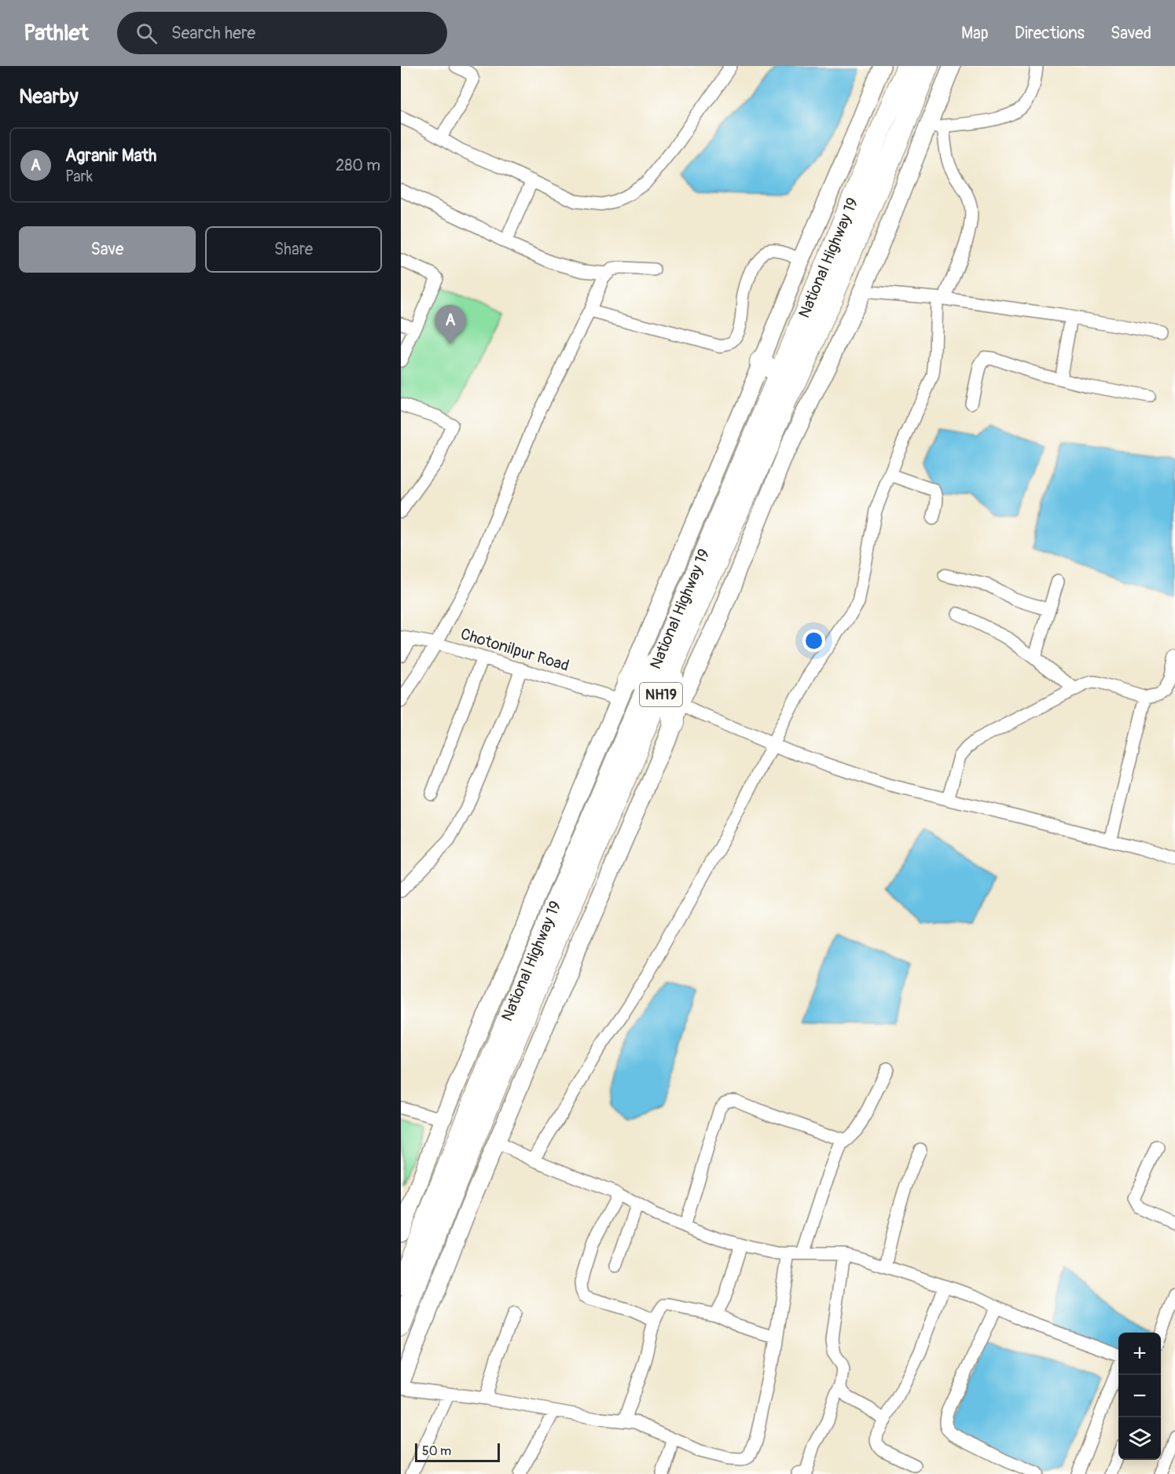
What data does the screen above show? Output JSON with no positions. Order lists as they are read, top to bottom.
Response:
{
  "streets": {
    "highway": ["National Highway 19", "NH19"],
    "street": ["Chotonilpur Road"]
  },
  "crossings": [
    ["National Highway 19", "NH19"]
  ],
  "scale_bar": "50 m",
  "page": {
    "header": "Pathlet",
    "search": "Search here",
    "nav": ["Map", "Directions", "Saved"],
    "heading": "Nearby",
    "list": [
      {
        "mark": "A",
        "name": "Agranir Math",
        "note": "Park",
        "value": "280 m"
      }
    ],
    "buttons": ["Save", "Share"],
    "pins": "A",
    "map_buttons": ["+", "−"],
    "scale": "50 m"
  }
}
